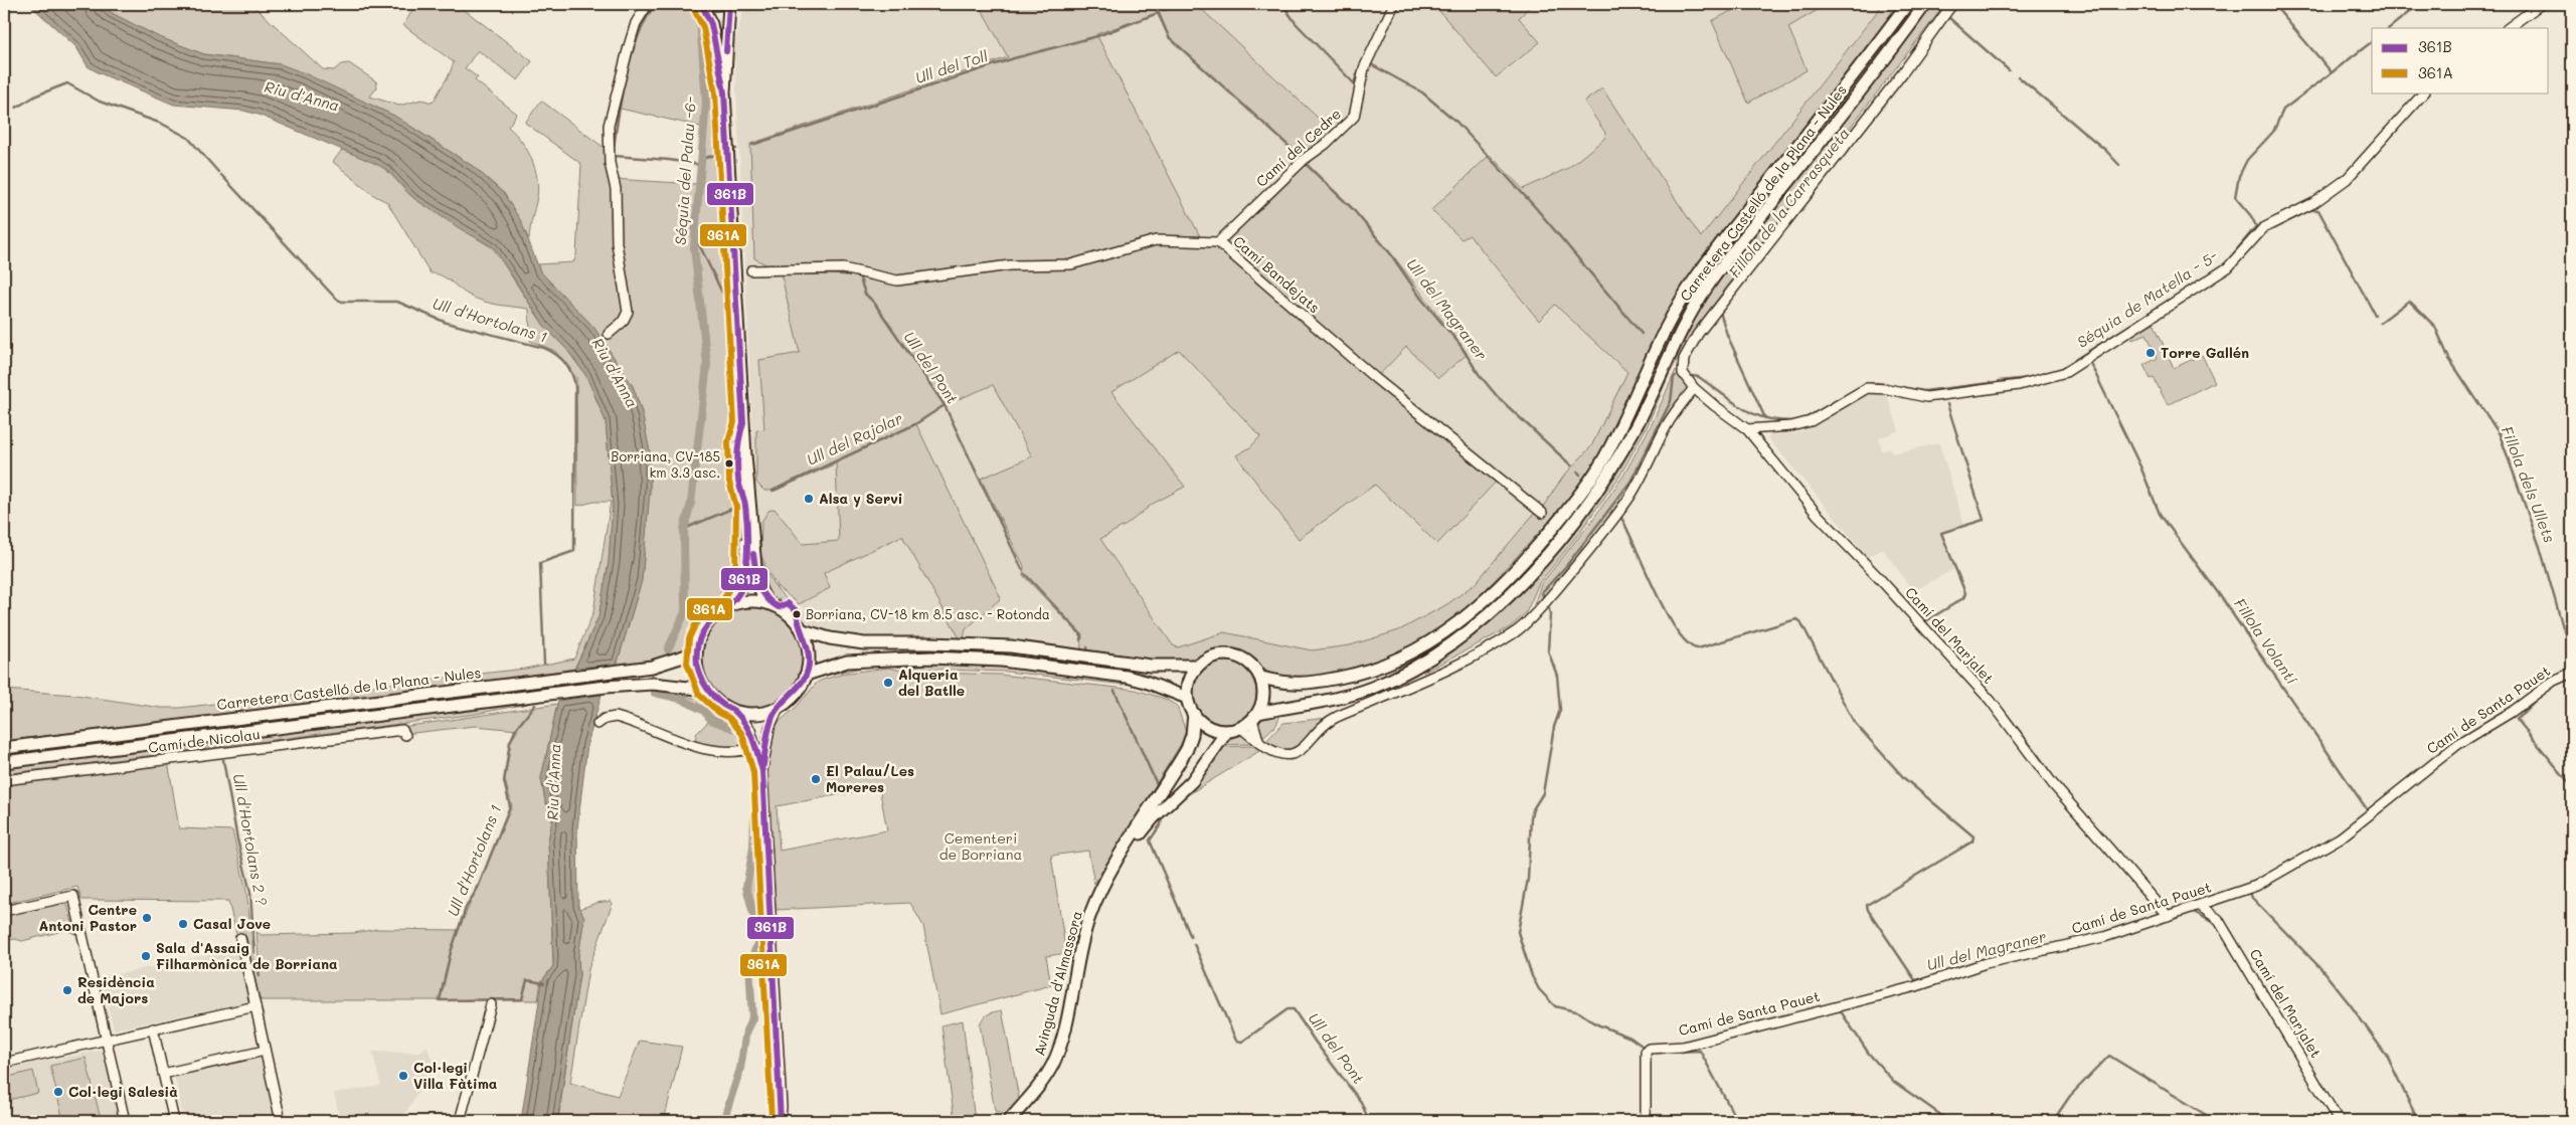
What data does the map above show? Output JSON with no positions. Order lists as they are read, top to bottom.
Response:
{
  "streets": {
    "main road": ["Carretera Castelló de la Plana - Nules", "Avinguda d'Almassora"],
    "street": [
      "Camí del Cedre",
      "Camí Bandejats",
      "Camí del Marjalet",
      "Camí de Santa Pauet",
      "Camí de Nicolau"
    ]
  },
  "crossings": [
    ["Camí del Cedre", "Camí Bandejats"],
    ["Carretera Castelló de la Plana - Nules", "Avinguda d'Almassora"],
    ["Camí del Marjalet", "Camí de Santa Pauet"]
  ],
  "water": [
    "Ull del Toll",
    "Riu d'Anna",
    "Séquia del Palau -6-",
    "Fillola de la Carrasqueta",
    "Séquia de Matella - 5-",
    "Ull del Magraner",
    "Ull d'Hortolans 1",
    "Ull del Pont",
    "Ull del Rajolar",
    "Fillola dels Ullets",
    "Fillola Volantí",
    "Ull d'Hortolans 2 ?"
  ],
  "parks": ["Cementeri de Borriana"],
  "places": [
    "Torre Gallén",
    "Borriana, CV-185 km 3.3 asc.",
    "Alsa y Servi",
    "Borriana, CV-18 km 8.5 asc. - Rotonda",
    "Alqueria del Batlle",
    "El Palau/Les Moreres",
    "Centre Antoni Pastor",
    "Casal Jove",
    "Sala d'Assaig Filharmònica de Borriana",
    "Residència de Majors",
    "Col·legi Villa Fàtima",
    "Col·legi Salesià"
  ],
  "lines": ["transit line 361B", "transit line 361A"],
  "legend": ["361B", "361A"]
}
